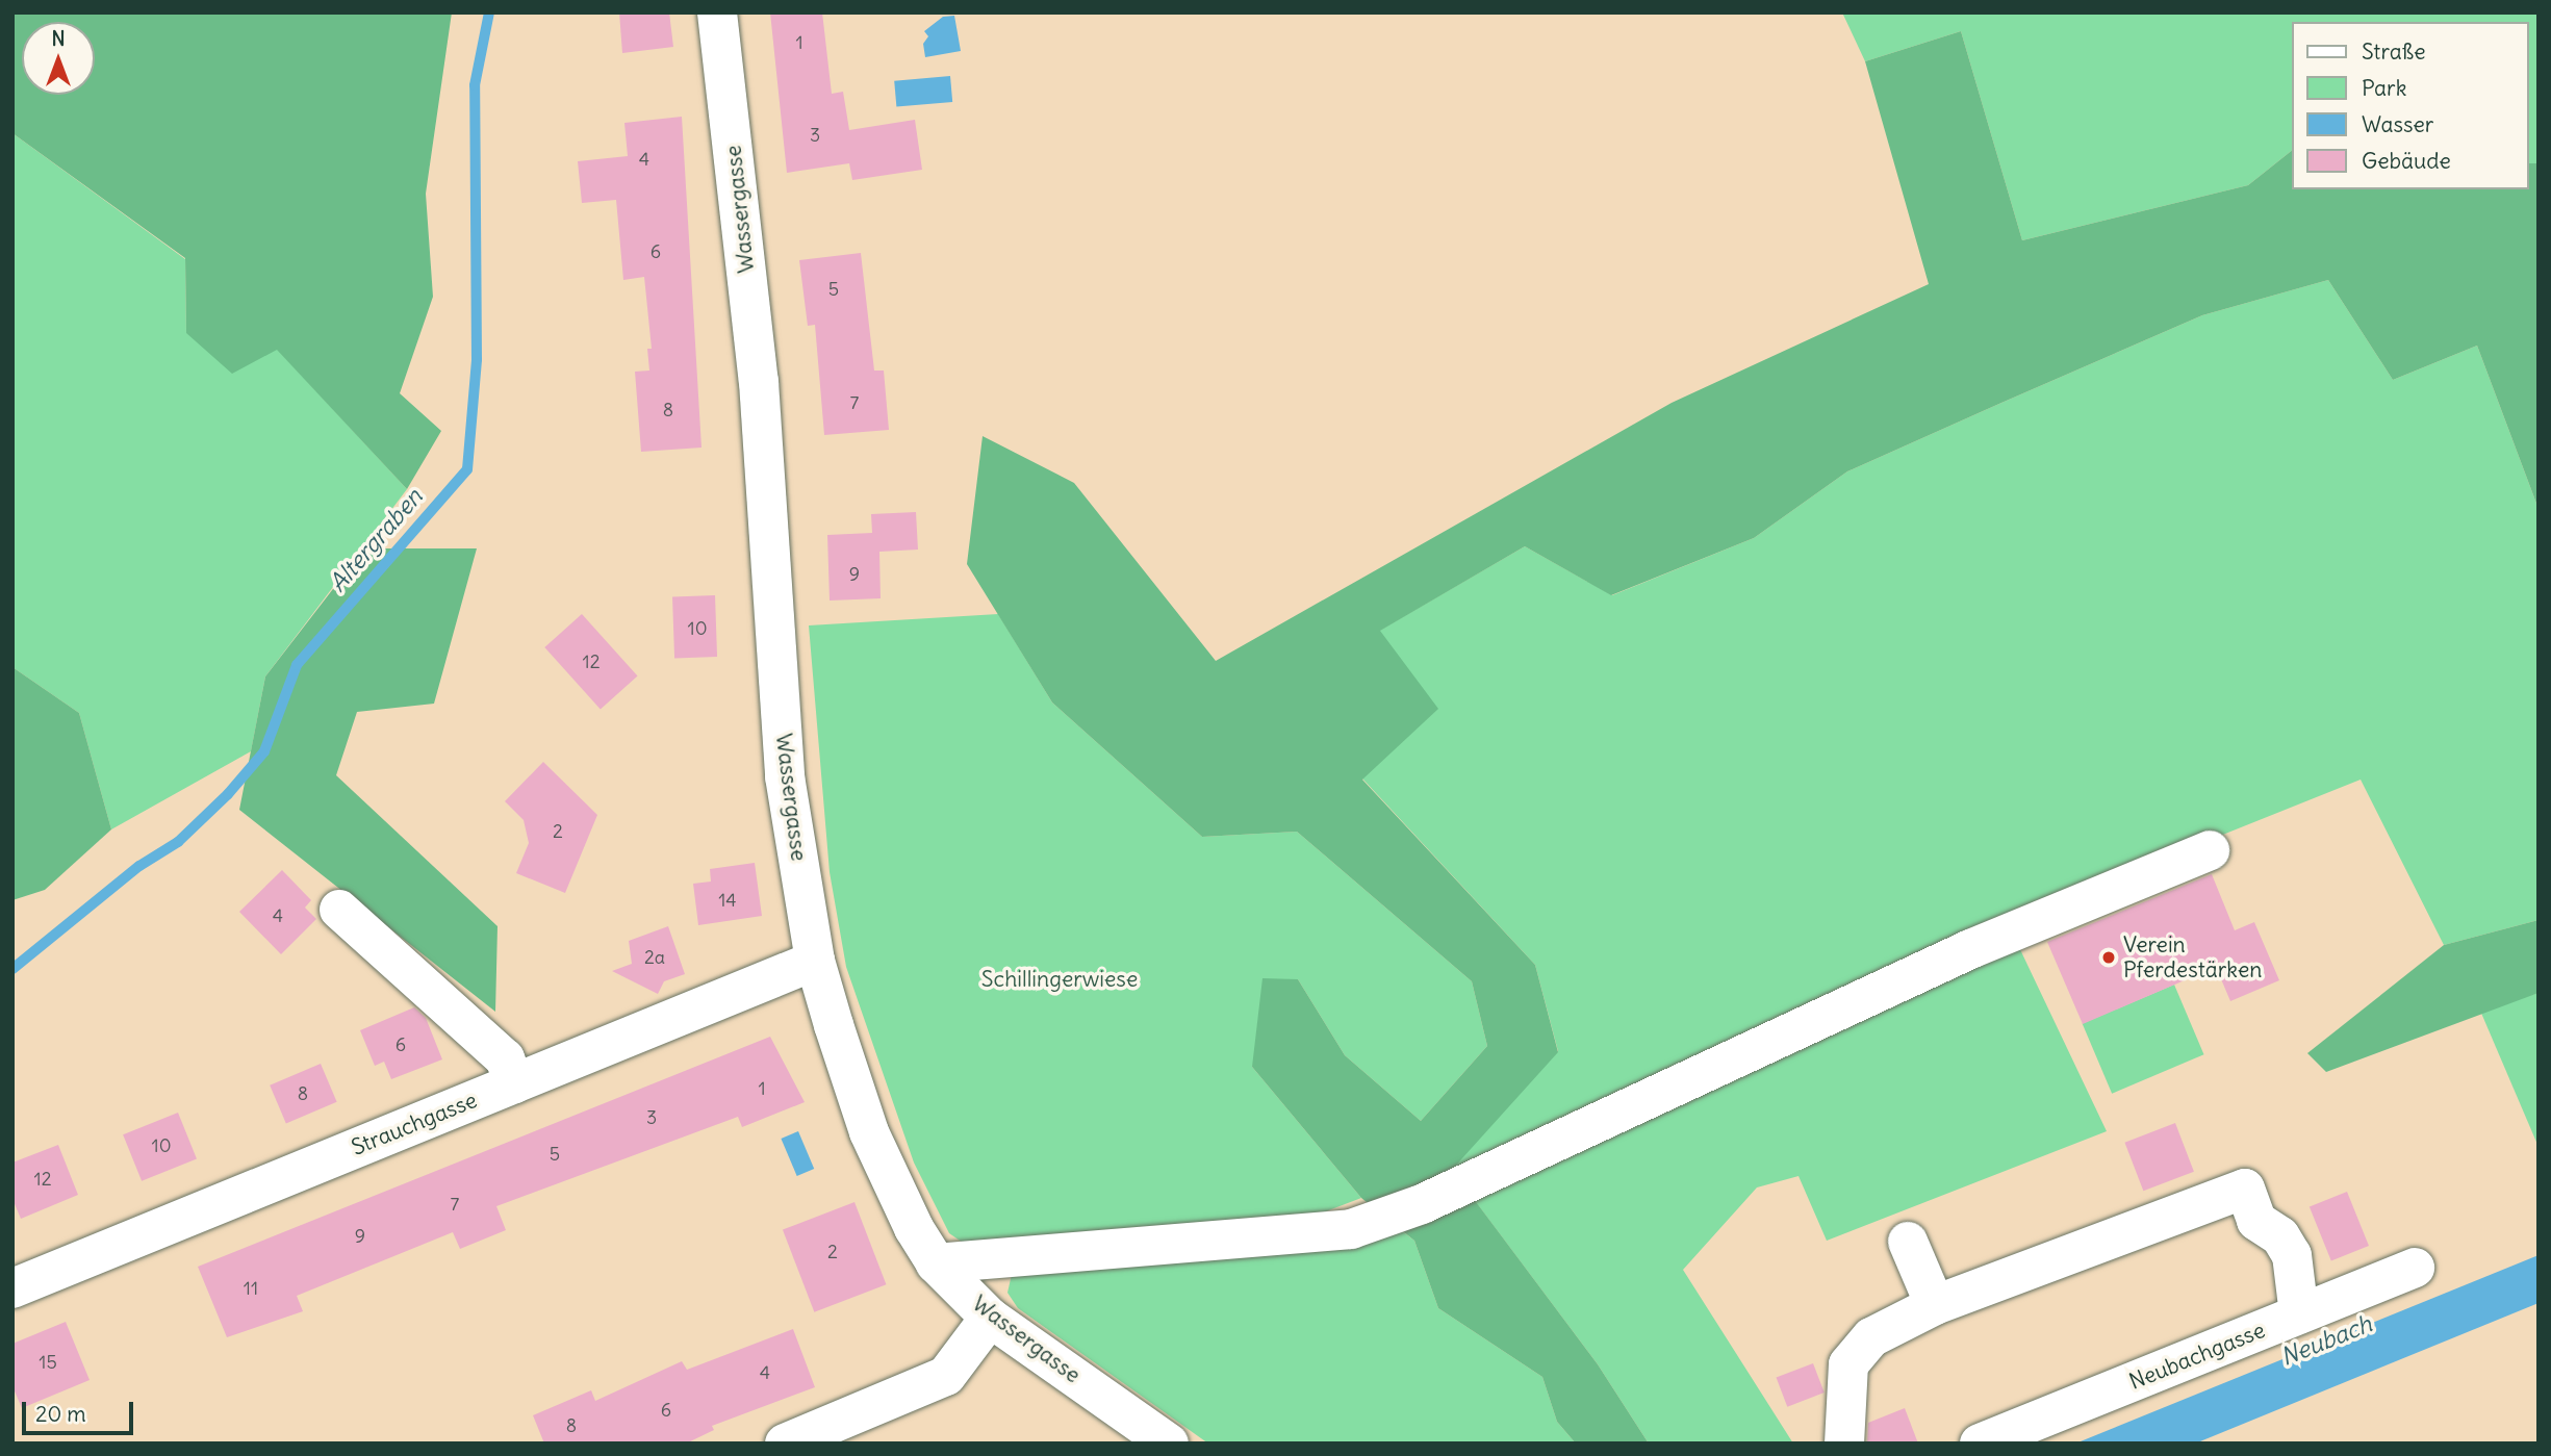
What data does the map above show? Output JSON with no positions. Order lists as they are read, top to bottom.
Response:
{
  "streets": {
    "street": ["Wassergasse", "Strauchgasse", "Neubachgasse"]
  },
  "crossings": [
    ["Wassergasse", "Strauchgasse"]
  ],
  "water": ["Altergraben", "Neubach"],
  "parks": ["Schillingerwiese"],
  "places": ["Verein Pferdestärken"],
  "house_numbers": [
    "1",
    "3",
    "4",
    "6",
    "5",
    "7",
    "8",
    "9",
    "10",
    "12",
    "2",
    "14",
    "4",
    "2a",
    "6",
    "1",
    "8",
    "3",
    "10",
    "5",
    "12",
    "7",
    "9",
    "2",
    "11",
    "15",
    "4",
    "6",
    "8"
  ],
  "legend": [
    "Straße",
    "Park",
    "Wasser",
    "Gebäude"
  ],
  "scale_bar": "20 m",
  "north": "top"
}
